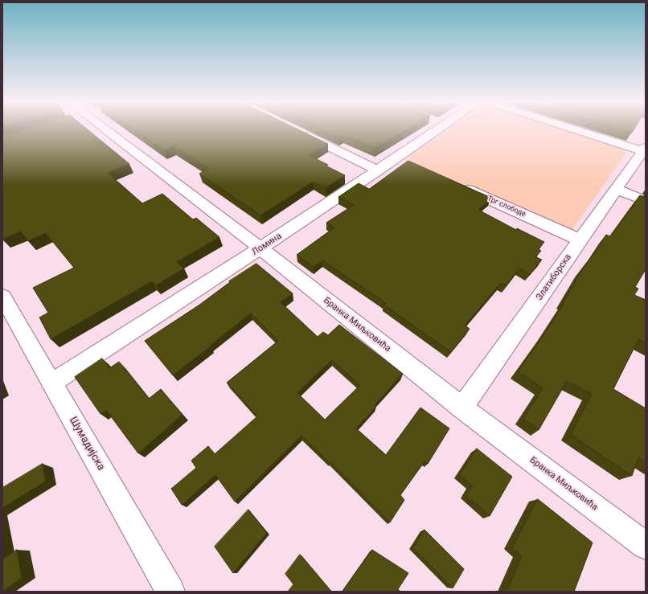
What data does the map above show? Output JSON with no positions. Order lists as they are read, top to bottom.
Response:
{
  "streets": {
    "street": [
      "Трг слободе",
      "Ломина",
      "Златиборска",
      "Бранка Миљковића",
      "Шумадијска"
    ]
  },
  "crossings": [
    ["Трг слободе", "Златиборска"],
    ["Ломина", "Бранка Миљковића"],
    ["Ломина", "Шумадијска"],
    ["Златиборска", "Бранка Миљковића"]
  ]
}
